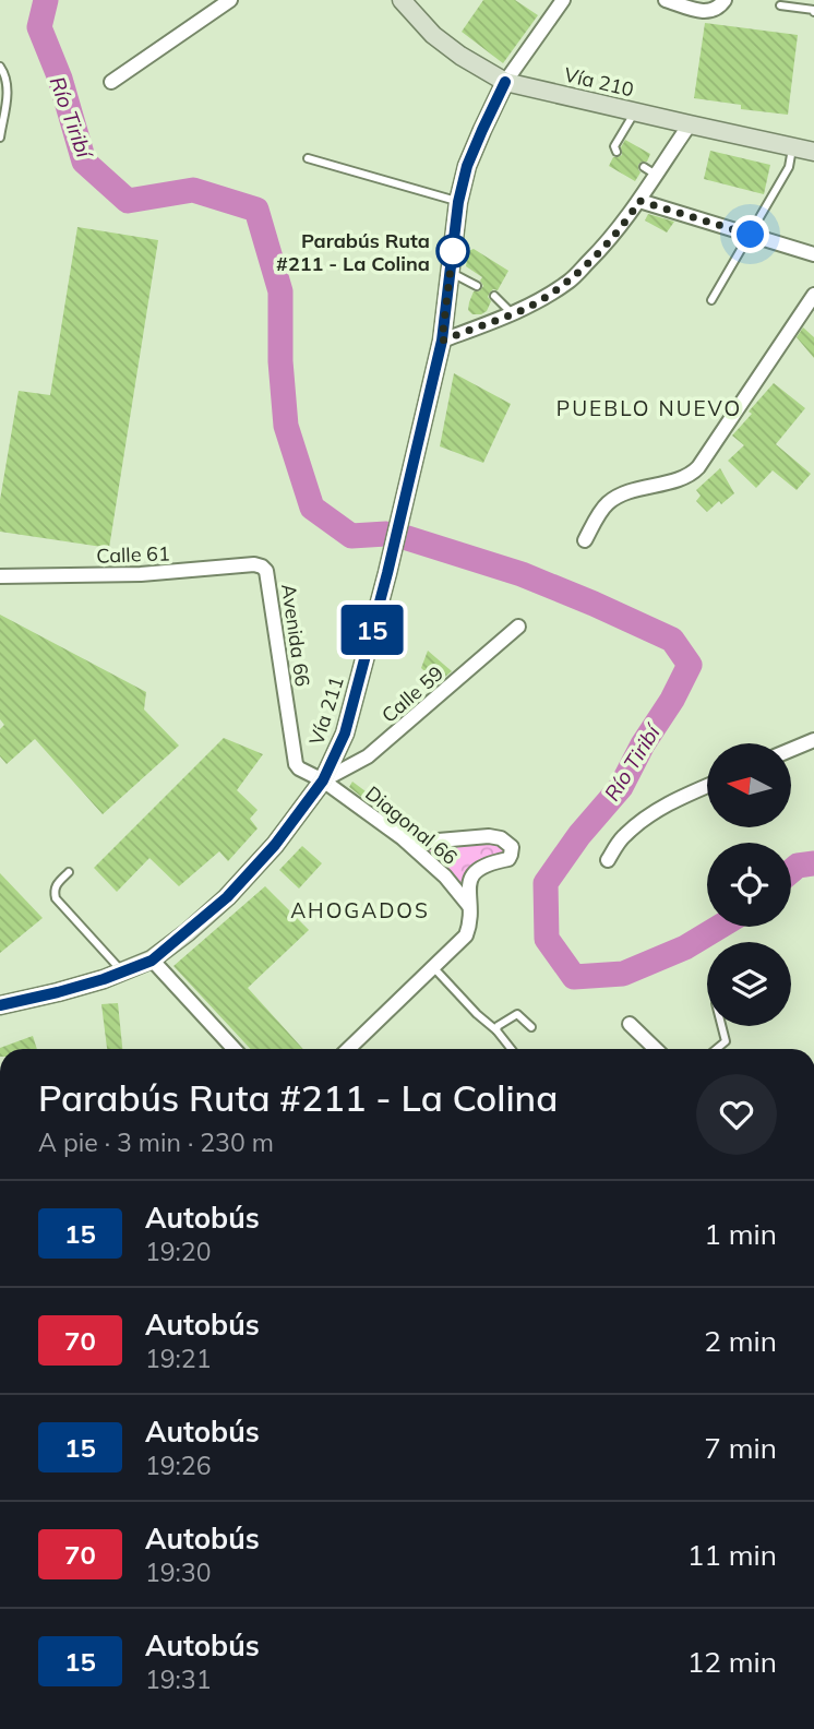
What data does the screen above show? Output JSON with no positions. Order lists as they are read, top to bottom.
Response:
{
  "streets": {
    "main road": ["Vía 210", "Vía 211"],
    "street": [
      "Calle 61",
      "Avenida 66",
      "Calle 59",
      "Diagonal 66"
    ]
  },
  "crossings": [
    ["Vía 210", "Vía 211"],
    ["Calle 61", "Avenida 66"],
    ["Avenida 66", "Calle 59"],
    ["Avenida 66", "Vía 211"],
    ["Avenida 66", "Diagonal 66"],
    ["Calle 59", "Vía 211"],
    ["Calle 59", "Diagonal 66"],
    ["Vía 211", "Diagonal 66"]
  ],
  "districts": ["PUEBLO NUEVO", "AHOGADOS"],
  "water": ["Río Tiribí"],
  "places": ["Parabús Ruta #211 - La Colina"],
  "lines": ["bus line 15"],
  "north": "left",
  "page": {
    "on_map": "15",
    "heading": ["Parabús Ruta #211 - La Colina", "A pie · 3 min · 230 m"],
    "list": [
      {
        "mark": "15",
        "name": "Autobús",
        "note": "19:20",
        "value": "1 min"
      },
      {
        "mark": "70",
        "name": "Autobús",
        "note": "19:21",
        "value": "2 min"
      },
      {
        "mark": "15",
        "name": "Autobús",
        "note": "19:26",
        "value": "7 min"
      },
      {
        "mark": "70",
        "name": "Autobús",
        "note": "19:30",
        "value": "11 min"
      },
      {
        "mark": "15",
        "name": "Autobús",
        "note": "19:31",
        "value": "12 min"
      }
    ]
  }
}
